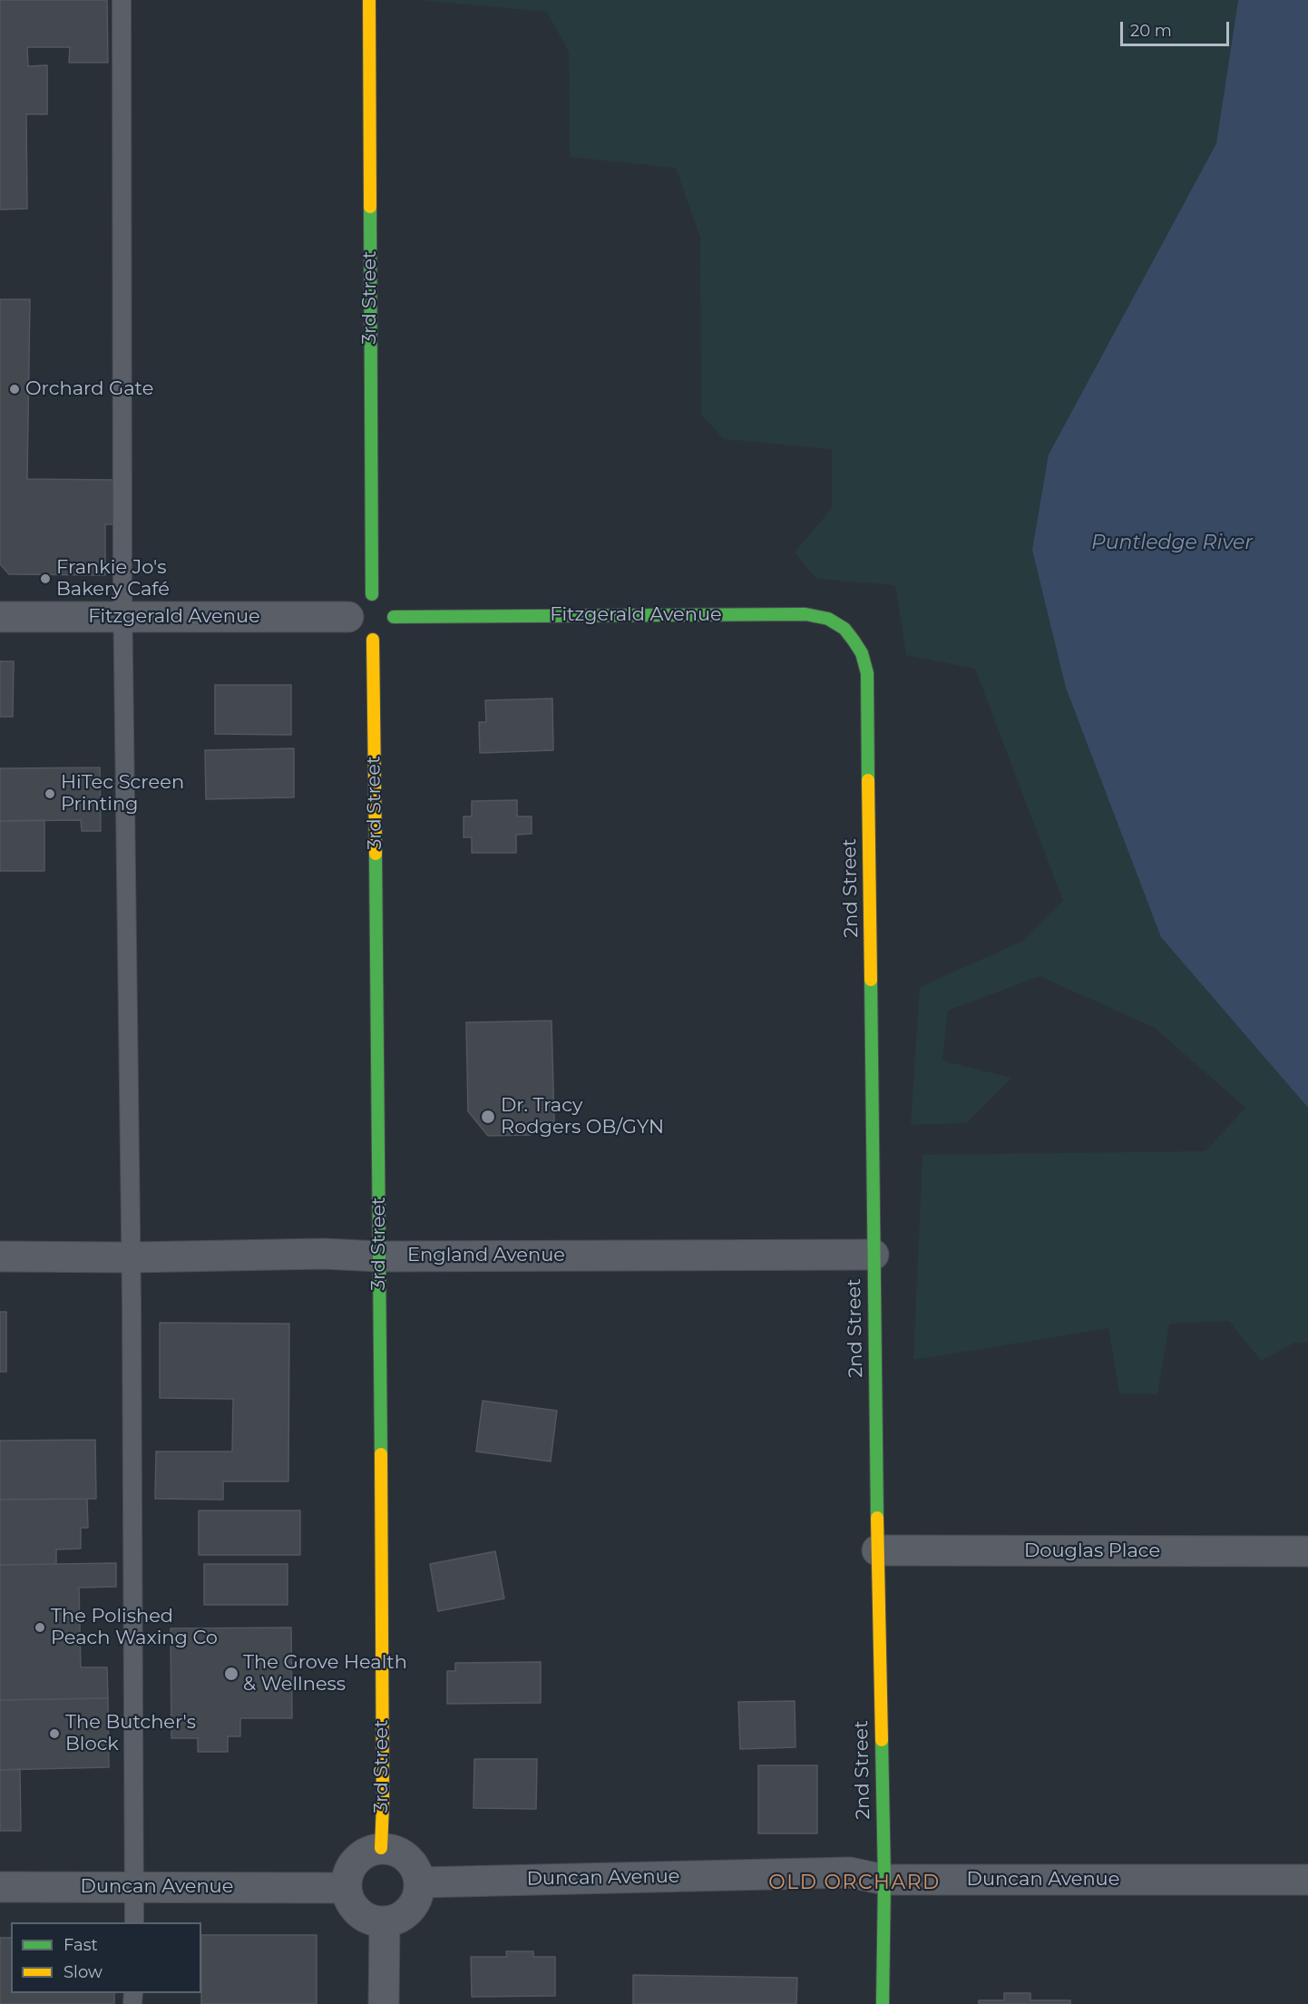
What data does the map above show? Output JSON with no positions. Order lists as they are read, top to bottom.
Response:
{
  "streets": {
    "street": [
      "3rd Street",
      "Fitzgerald Avenue",
      "2nd Street",
      "England Avenue",
      "Douglas Place",
      "Duncan Avenue"
    ]
  },
  "crossings": [
    ["3rd Street", "Fitzgerald Avenue"],
    ["3rd Street", "England Avenue"],
    ["3rd Street", "Duncan Avenue"],
    ["Fitzgerald Avenue", "2nd Street"],
    ["2nd Street", "England Avenue"],
    ["2nd Street", "Douglas Place"],
    ["2nd Street", "Duncan Avenue"]
  ],
  "districts": ["OLD ORCHARD"],
  "water": ["Puntledge River"],
  "places": [
    "Orchard Gate",
    "Frankie Jo's Bakery Café",
    "HiTec Screen Printing",
    "Dr. Tracy Rodgers OB/GYN",
    "The Polished Peach Waxing Co",
    "The Grove Health & Wellness",
    "The Butcher's Block"
  ],
  "legend": ["Fast", "Slow"],
  "scale_bar": "20 m"
}
